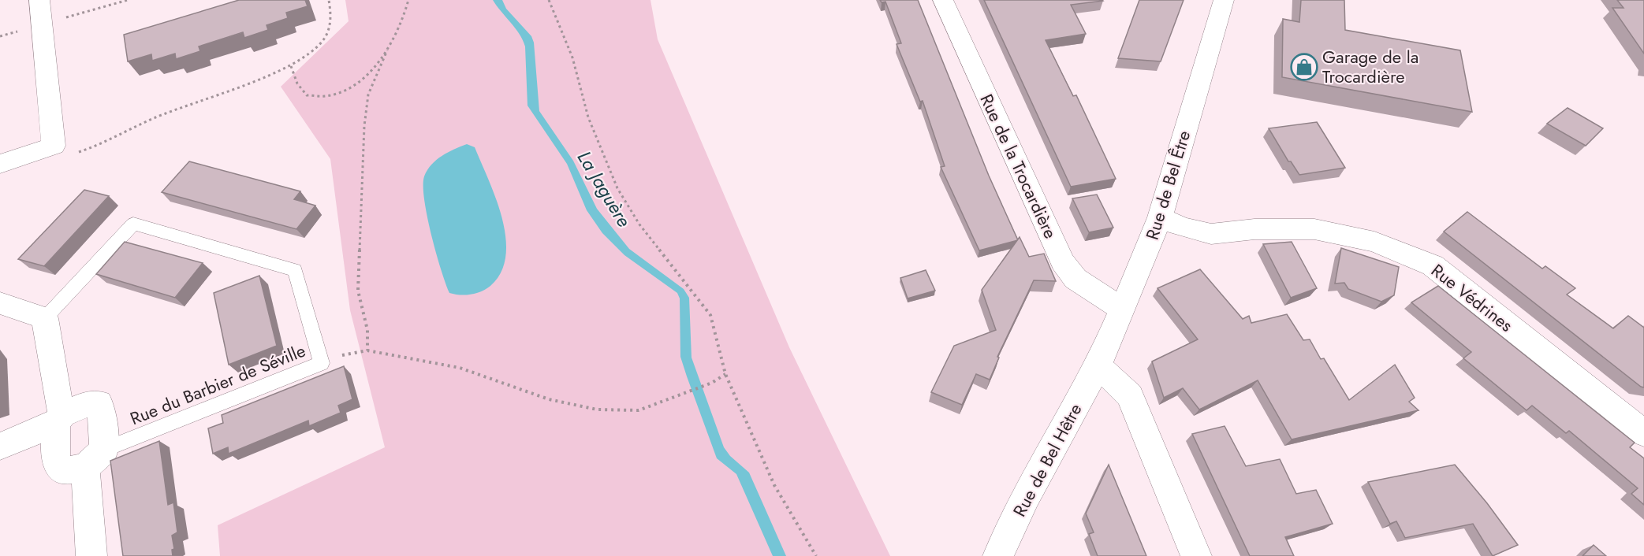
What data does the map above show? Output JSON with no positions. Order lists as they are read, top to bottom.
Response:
{
  "streets": {
    "street": [
      "Rue de la Trocardière",
      "Rue de Bel Être",
      "Rue Védrines",
      "Rue de Bel Hêtre"
    ],
    "lane": ["Rue du Barbier de Séville"]
  },
  "crossings": [
    ["Rue de la Trocardière", "Rue de Bel Être"],
    ["Rue de Bel Être", "Rue Védrines"],
    ["Rue de Bel Être", "Rue de Bel Hêtre"]
  ],
  "water": ["La Jaguère"],
  "places": {
    "shop": ["Garage de la Trocardière"]
  }
}
